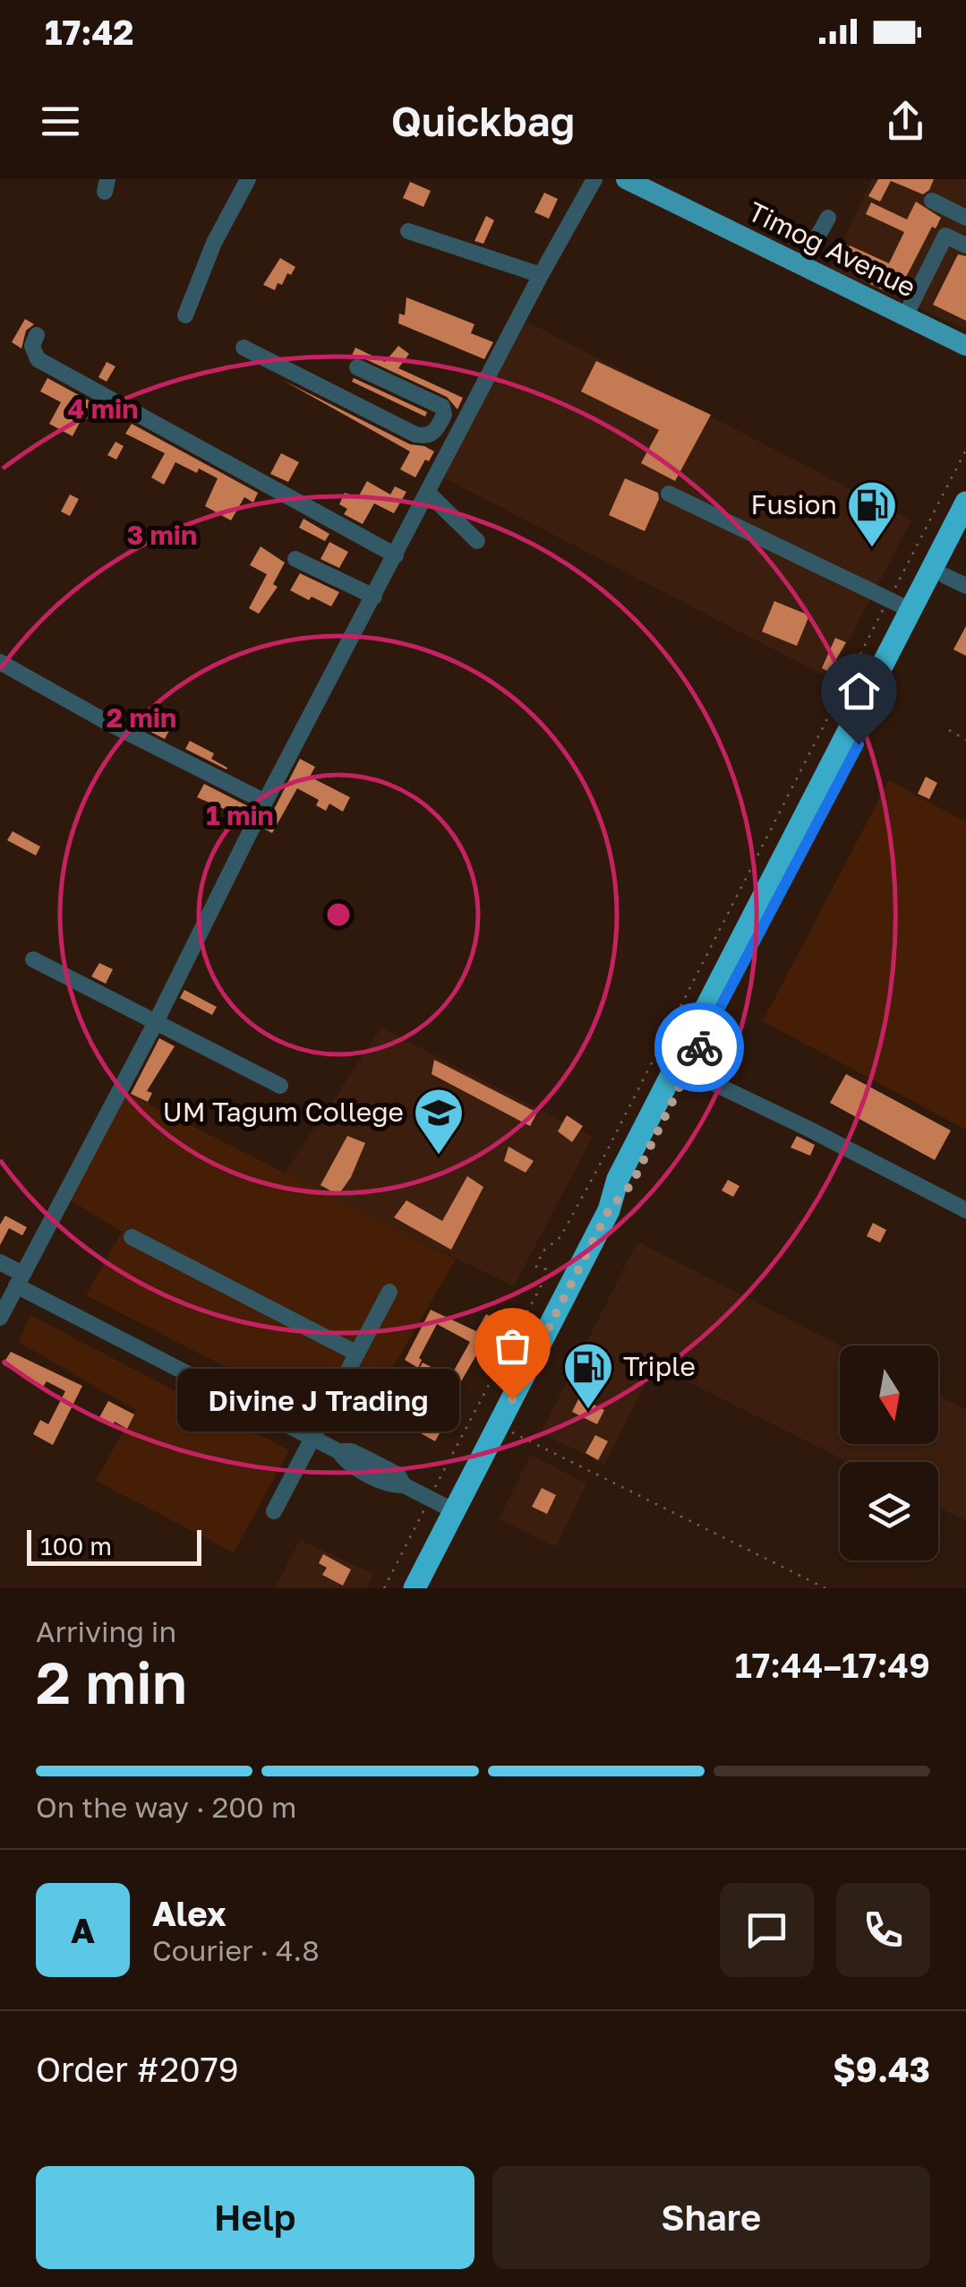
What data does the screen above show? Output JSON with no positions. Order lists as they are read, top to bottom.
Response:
{
  "streets": {
    "main road": ["Timog Avenue"]
  },
  "places": {
    "fuel station": ["Fusion", "Triple"],
    "school or university": ["UM Tagum College"],
    "other": ["Divine J Trading"]
  },
  "scale_bar": "100 m",
  "north": "bottom",
  "page": {
    "status": "17:42",
    "header": "Quickbag",
    "bubble": "Divine J Trading",
    "scale": "100 m",
    "heading": ["2 min", "Arriving in", "17:44–17:49"],
    "panel": [
      "Alex",
      "Courier · 4.8",
      "Order #2079",
      "$9.43"
    ],
    "bar": "On the way · 200 m",
    "round": "A",
    "buttons": ["Help", "Share"]
  },
  "rings": [
    "4 min",
    "3 min",
    "2 min",
    "1 min"
  ]
}
